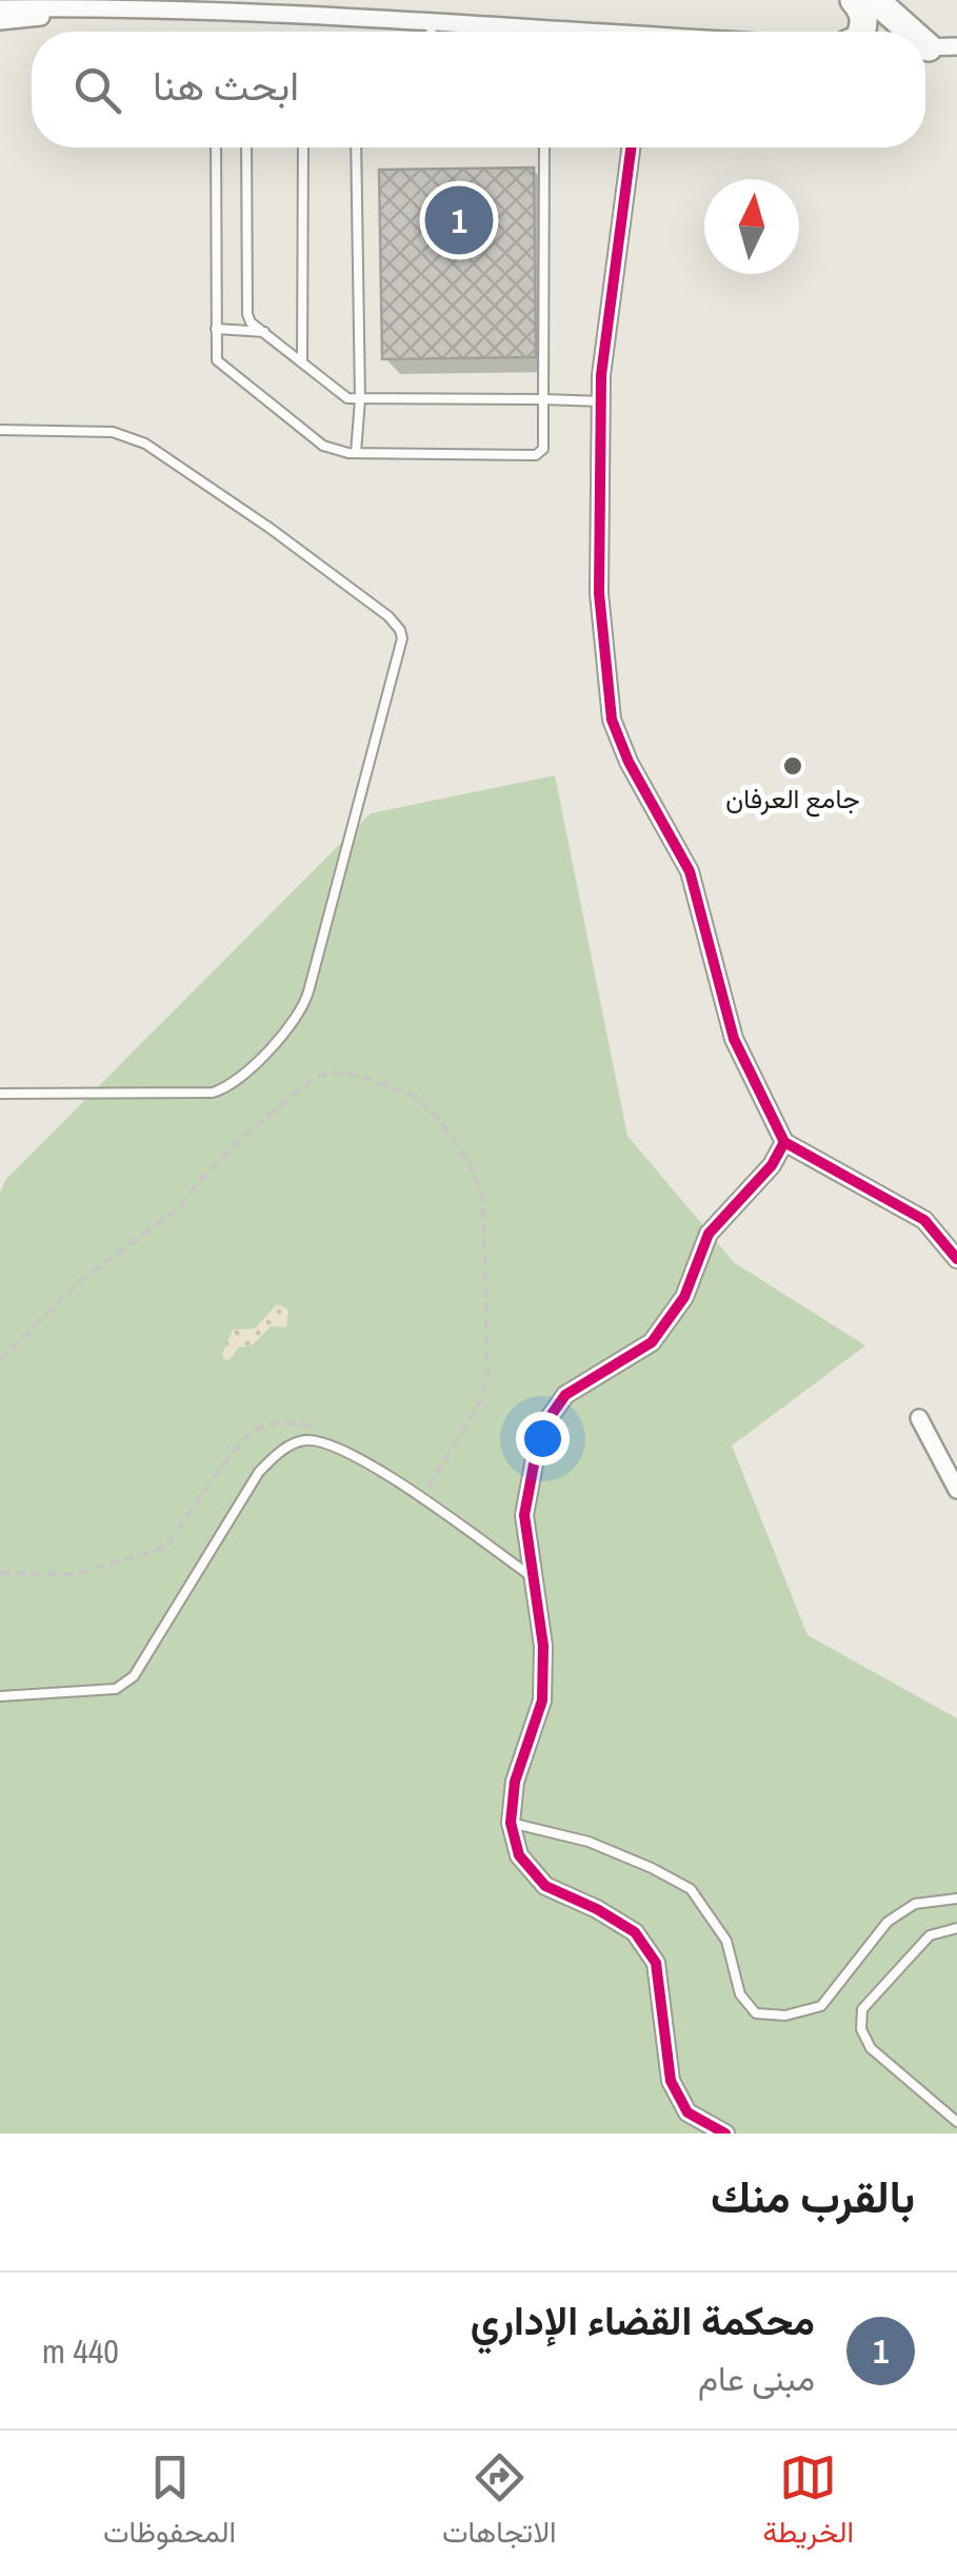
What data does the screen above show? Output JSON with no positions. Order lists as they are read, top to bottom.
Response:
{
  "places": ["جامع العرفان"],
  "north": "top",
  "page": {
    "search": "ابحث هنا",
    "pins": "1",
    "heading": "بالقرب منك",
    "list": [
      {
        "mark": "1",
        "name": "محكمة القضاء الإداري",
        "note": "مبنى عام",
        "value": "440 m"
      }
    ],
    "nav": ["الخريطة", "الاتجاهات", "المحفوظات"]
  }
}
